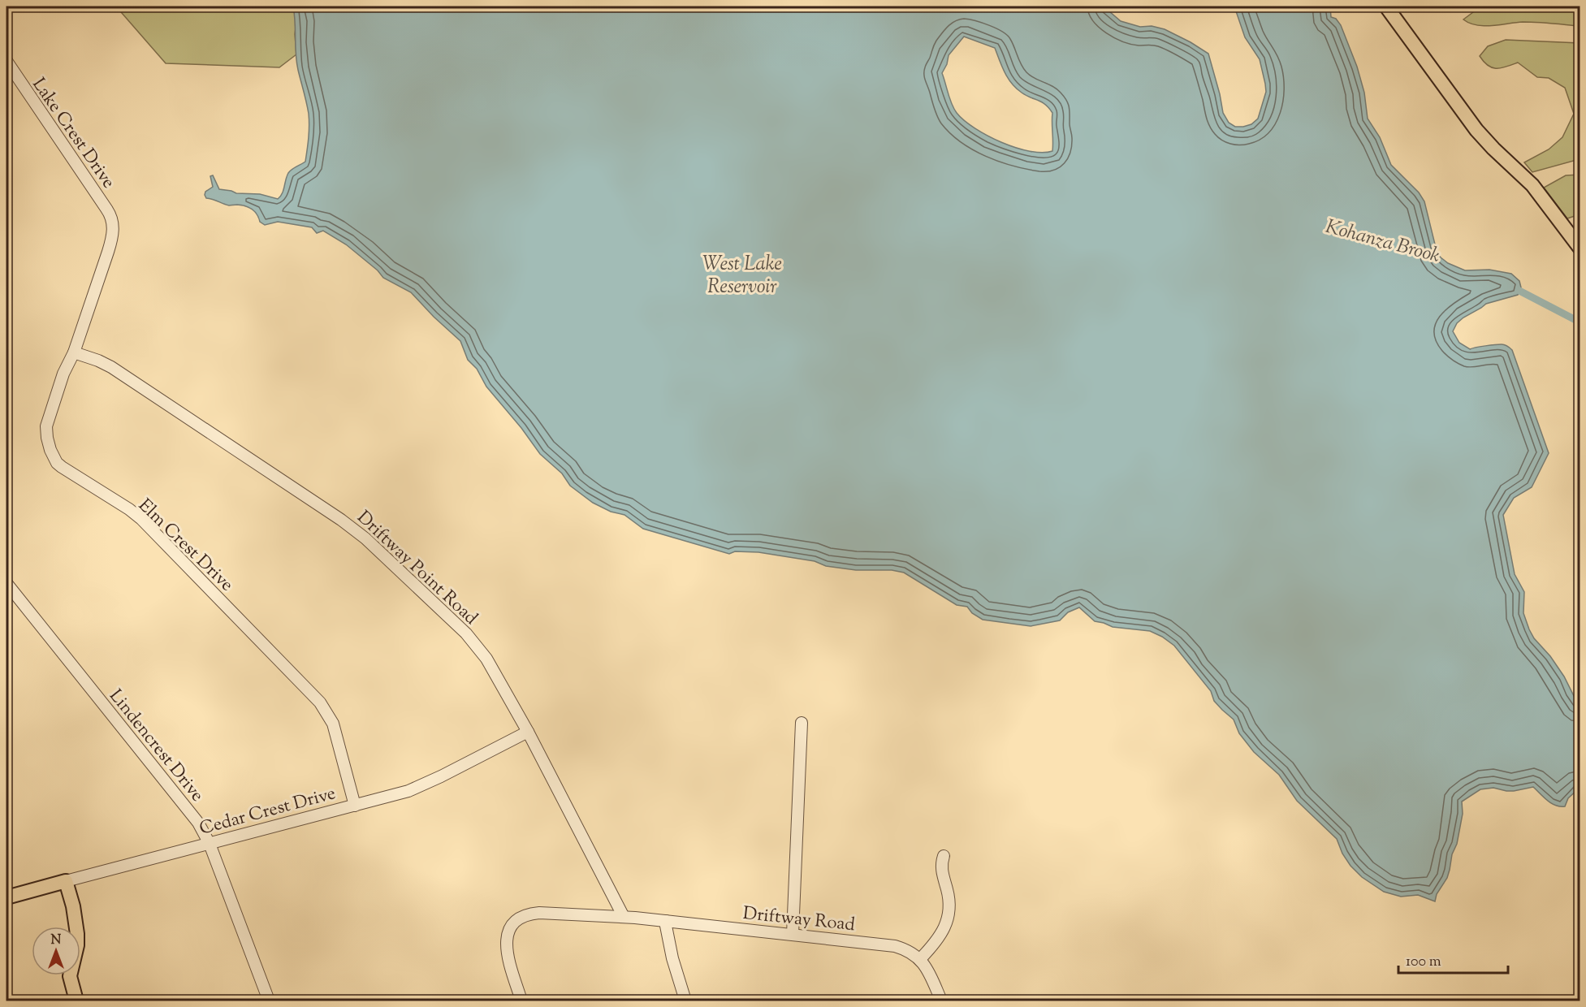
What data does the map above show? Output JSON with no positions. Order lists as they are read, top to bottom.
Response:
{
  "streets": {
    "main road": ["Cedar Crest Drive"],
    "street": [
      "Lake Crest Drive",
      "Elm Crest Drive",
      "Driftway Point Road",
      "Lindencrest Drive",
      "Driftway Road"
    ]
  },
  "crossings": [
    ["Lake Crest Drive", "Elm Crest Drive"],
    ["Elm Crest Drive", "Driftway Point Road"],
    ["Elm Crest Drive", "Cedar Crest Drive"],
    ["Driftway Point Road", "Cedar Crest Drive"],
    ["Driftway Point Road", "Driftway Road"],
    ["Lindencrest Drive", "Cedar Crest Drive"]
  ],
  "water": ["Kohanza Brook", "West Lake Reservoir"],
  "scale_bar": "100 m",
  "north": "top"
}
